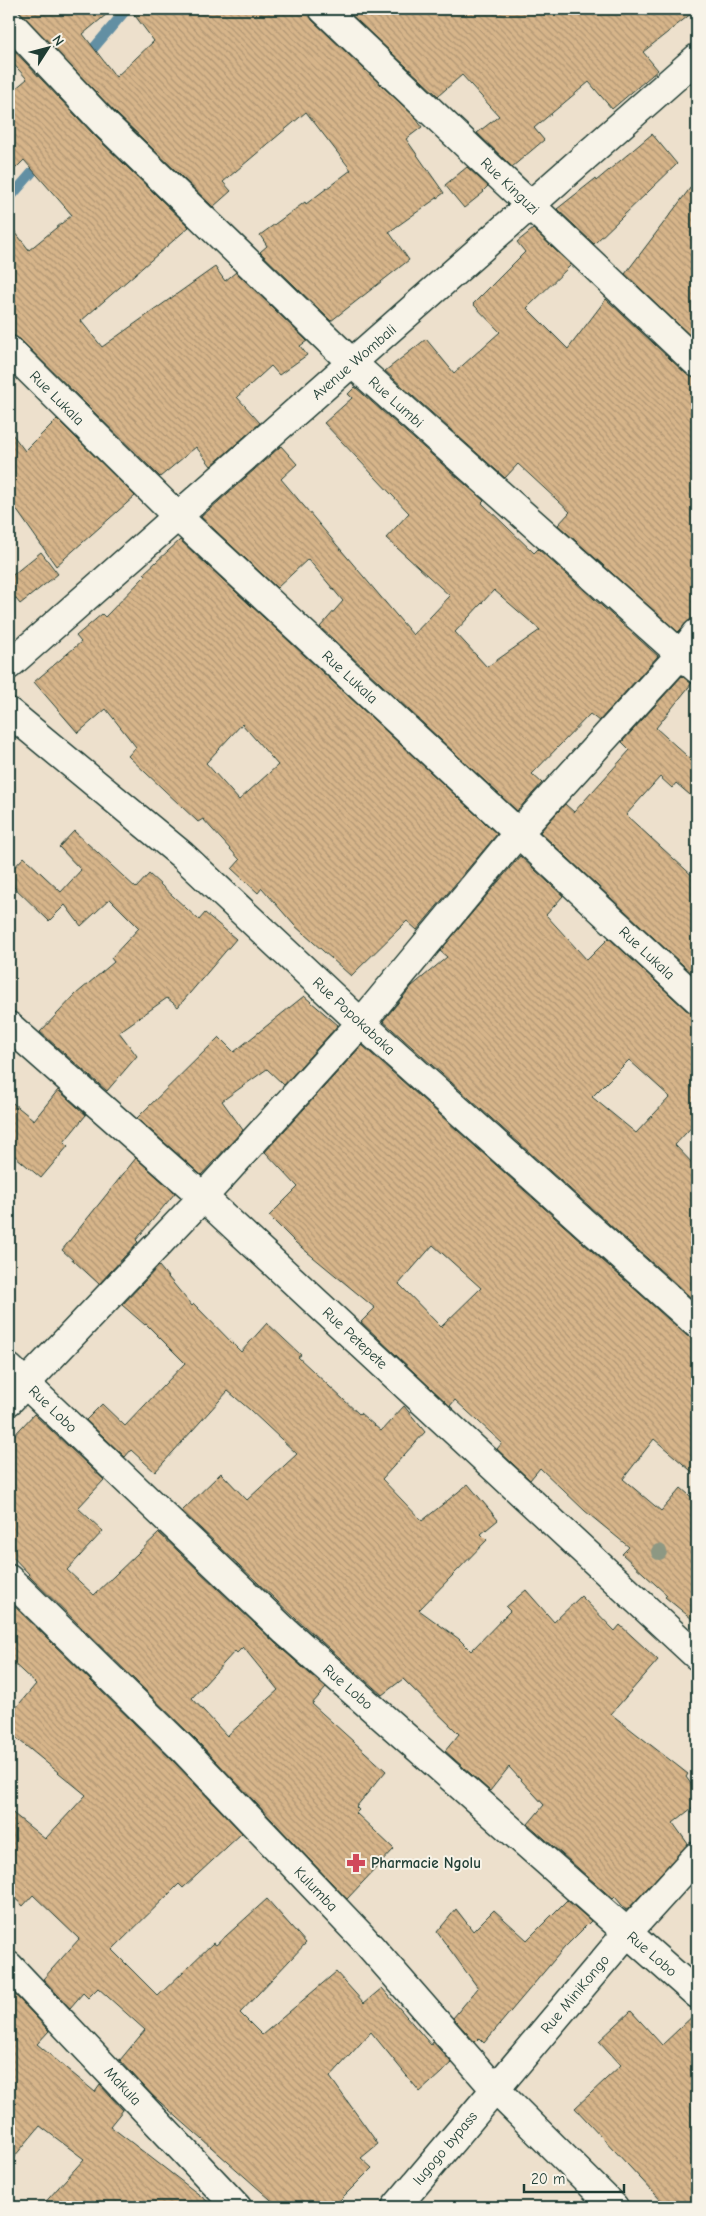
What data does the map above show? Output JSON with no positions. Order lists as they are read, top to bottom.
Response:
{
  "streets": {
    "street": [
      "Rue Kinguzi",
      "Avenue Wombali",
      "Rue Lukala",
      "Rue Lumbi",
      "Rue Popokabaka",
      "Rue Petepete",
      "Rue Lobo",
      "Kulumba",
      "Rue MiniKongo",
      "Makula",
      "lugogo bypass"
    ]
  },
  "crossings": [
    ["Rue Kinguzi", "Avenue Wombali"],
    ["Avenue Wombali", "Rue Lukala"],
    ["Avenue Wombali", "Rue Lumbi"],
    ["Rue Lobo", "Rue MiniKongo"],
    ["Kulumba", "Rue MiniKongo"],
    ["Kulumba", "lugogo bypass"],
    ["Rue MiniKongo", "lugogo bypass"]
  ],
  "places": {
    "pharmacy": ["Pharmacie Ngolu"]
  },
  "scale_bar": "20 m",
  "north": "top right"
}
